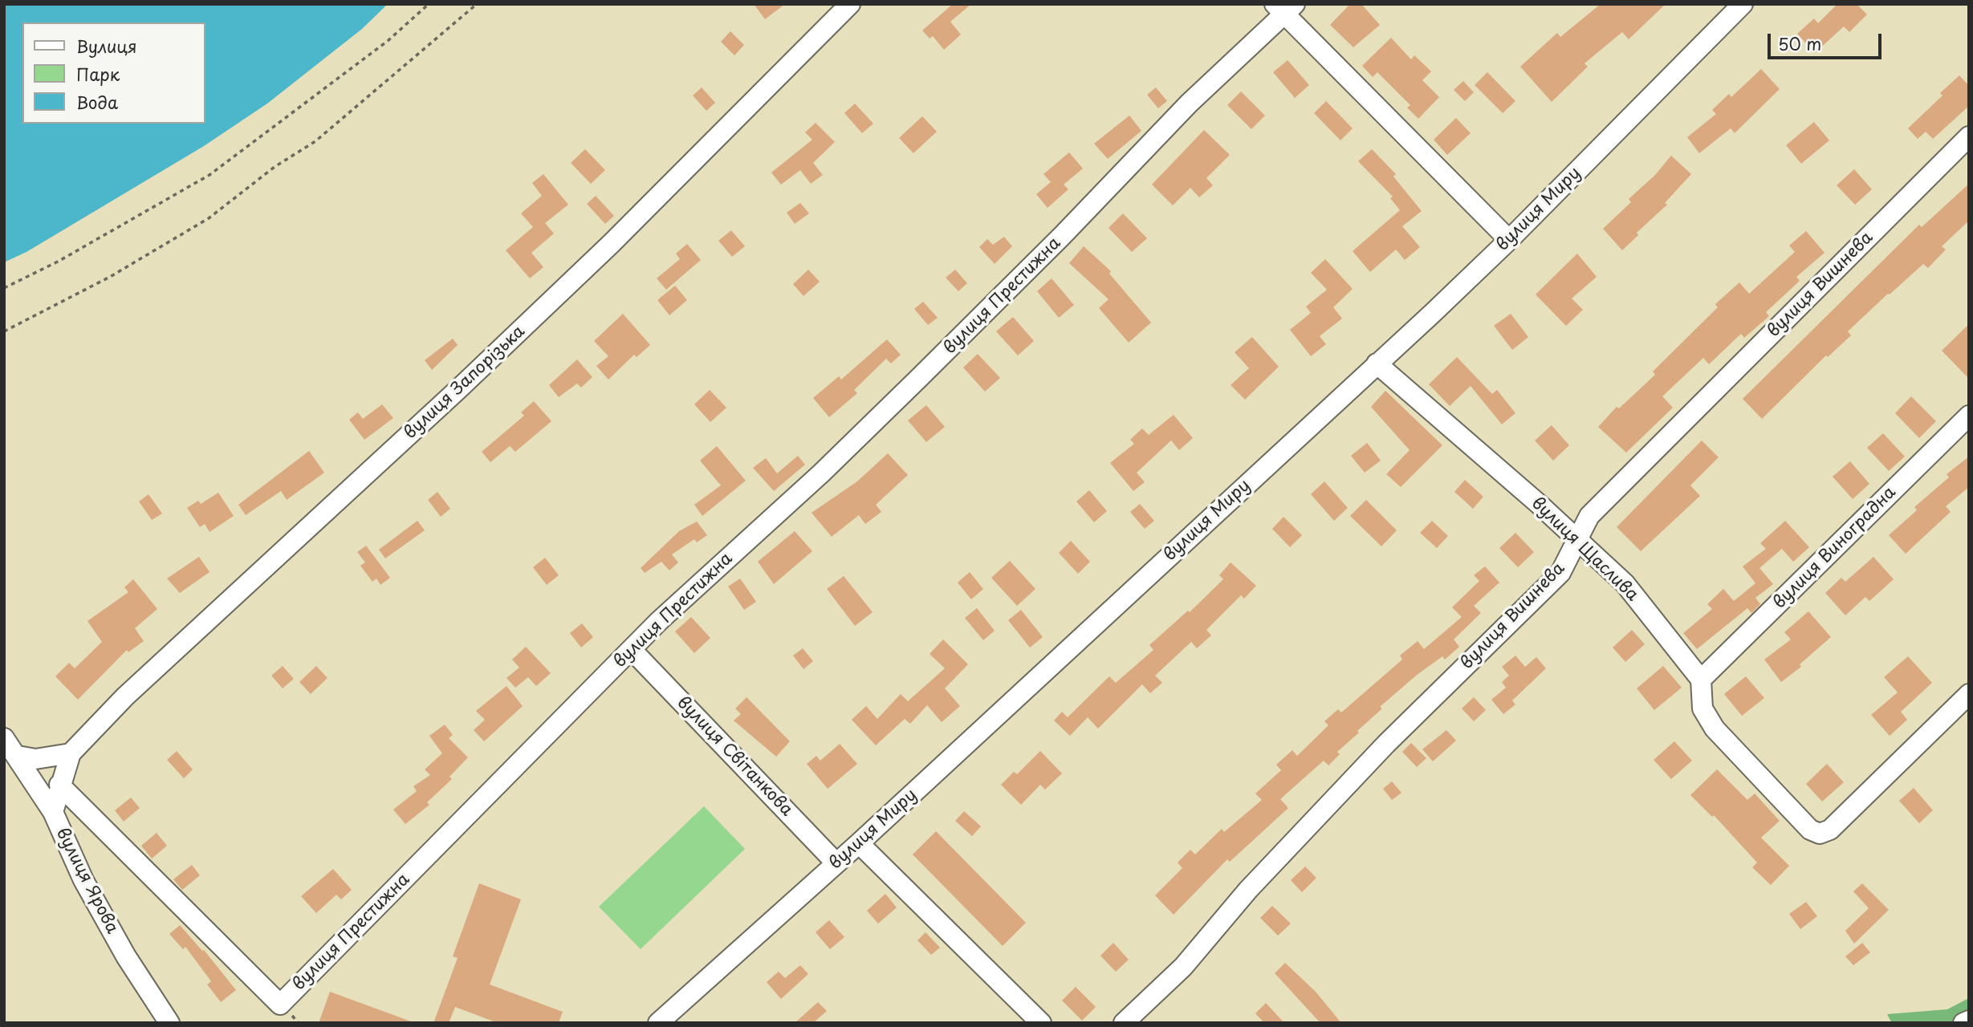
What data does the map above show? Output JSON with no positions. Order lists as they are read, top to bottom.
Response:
{
  "streets": {
    "street": [
      "вулиця Миру",
      "вулиця Вишнева",
      "вулиця Престижна",
      "вулиця Запорізька",
      "вулиця Виноградна",
      "вулиця Щаслива",
      "вулиця Світанкова",
      "вулиця Ярова"
    ]
  },
  "crossings": [
    ["вулиця Миру", "вулиця Щаслива"],
    ["вулиця Миру", "вулиця Світанкова"],
    ["вулиця Вишнева", "вулиця Щаслива"],
    ["вулиця Престижна", "вулиця Світанкова"],
    ["вулиця Виноградна", "вулиця Щаслива"]
  ],
  "legend": ["Вулиця", "Парк", "Вода"],
  "scale_bar": "50 m"
}
